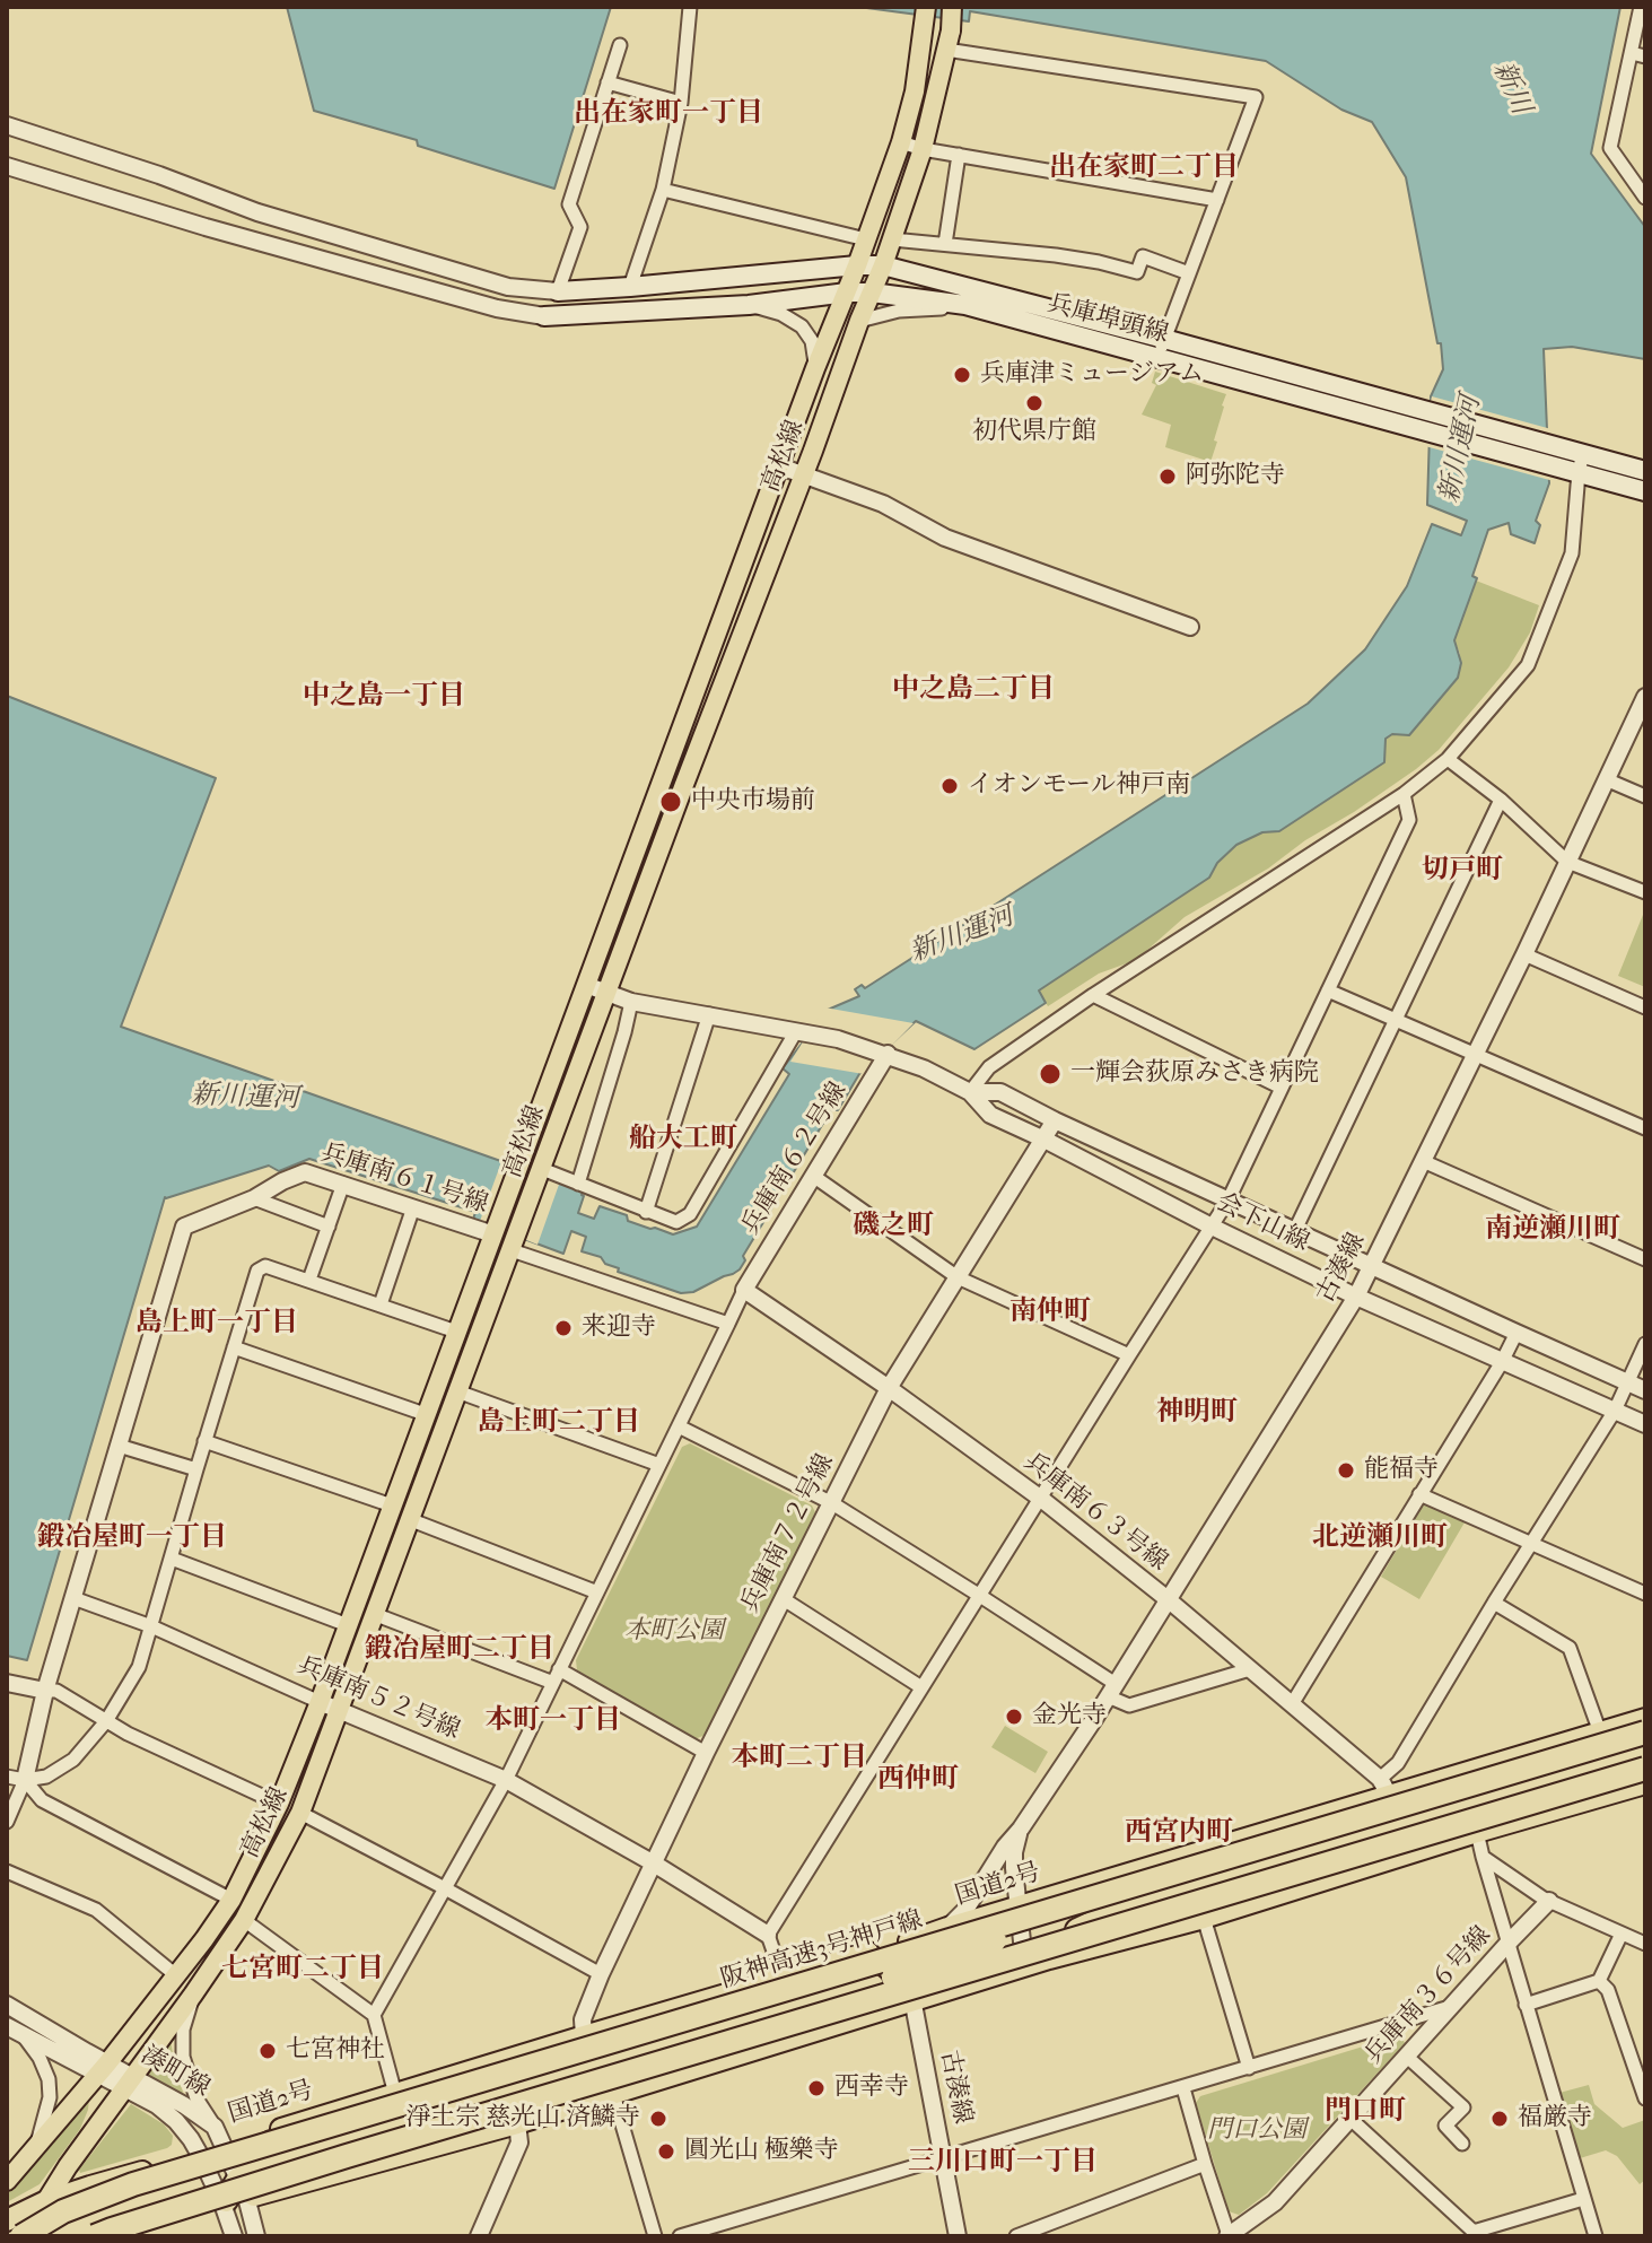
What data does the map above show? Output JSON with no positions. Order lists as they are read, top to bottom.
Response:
{
  "streets": {
    "highway": ["国道2号", "阪神高速3号神戸線"],
    "main road": ["兵庫埠頭線", "高松線"],
    "street": [
      "兵庫南６２号線",
      "兵庫南６１号線",
      "会下山線",
      "古湊線",
      "兵庫南６３号線",
      "兵庫南７２号線",
      "兵庫南５２号線",
      "兵庫南３６号線",
      "湊町線"
    ]
  },
  "crossings": [
    ["兵庫埠頭線", "高松線"],
    ["高松線", "兵庫南６１号線"],
    ["高松線", "会下山線"],
    ["高松線", "兵庫南５２号線"],
    ["高松線", "国道2号"],
    ["高松線", "阪神高速3号神戸線"],
    ["高松線", "湊町線"],
    ["兵庫南６２号線", "会下山線"],
    ["兵庫南６２号線", "兵庫南６３号線"],
    ["兵庫南６２号線", "兵庫南５２号線"],
    ["兵庫南６１号線", "兵庫南５２号線"],
    ["会下山線", "古湊線"],
    ["会下山線", "兵庫南７２号線"],
    ["古湊線", "兵庫南６３号線"],
    ["古湊線", "国道2号"],
    ["兵庫南６３号線", "兵庫南７２号線"],
    ["兵庫南６３号線", "国道2号"],
    ["兵庫南７２号線", "兵庫南５２号線"],
    ["兵庫南７２号線", "国道2号"],
    ["国道2号", "湊町線"]
  ],
  "districts": [
    "出在家町一丁目",
    "出在家町二丁目",
    "中之島二丁目",
    "中之島一丁目",
    "切戸町",
    "船大工町",
    "磯之町",
    "南逆瀬川町",
    "南仲町",
    "島上町一丁目",
    "神明町",
    "島上町二丁目",
    "鍛冶屋町一丁目",
    "北逆瀬川町",
    "鍛冶屋町二丁目",
    "本町一丁目",
    "本町二丁目",
    "西仲町",
    "西宮内町",
    "七宮町二丁目",
    "門口町",
    "三川口町一丁目"
  ],
  "water": ["新川", "新川運河"],
  "parks": ["本町公園", "門口公園"],
  "places": [
    "兵庫津ミュージアム",
    "初代県庁館",
    "阿弥陀寺",
    "イオンモール神戸南",
    "中央市場前",
    "一輝会荻原みさき病院",
    "来迎寺",
    "能福寺",
    "金光寺",
    "七宮神社",
    "西幸寺",
    "淨土宗 慈光山 済鱗寺",
    "福厳寺",
    "圓光山 極樂寺"
  ]
}
